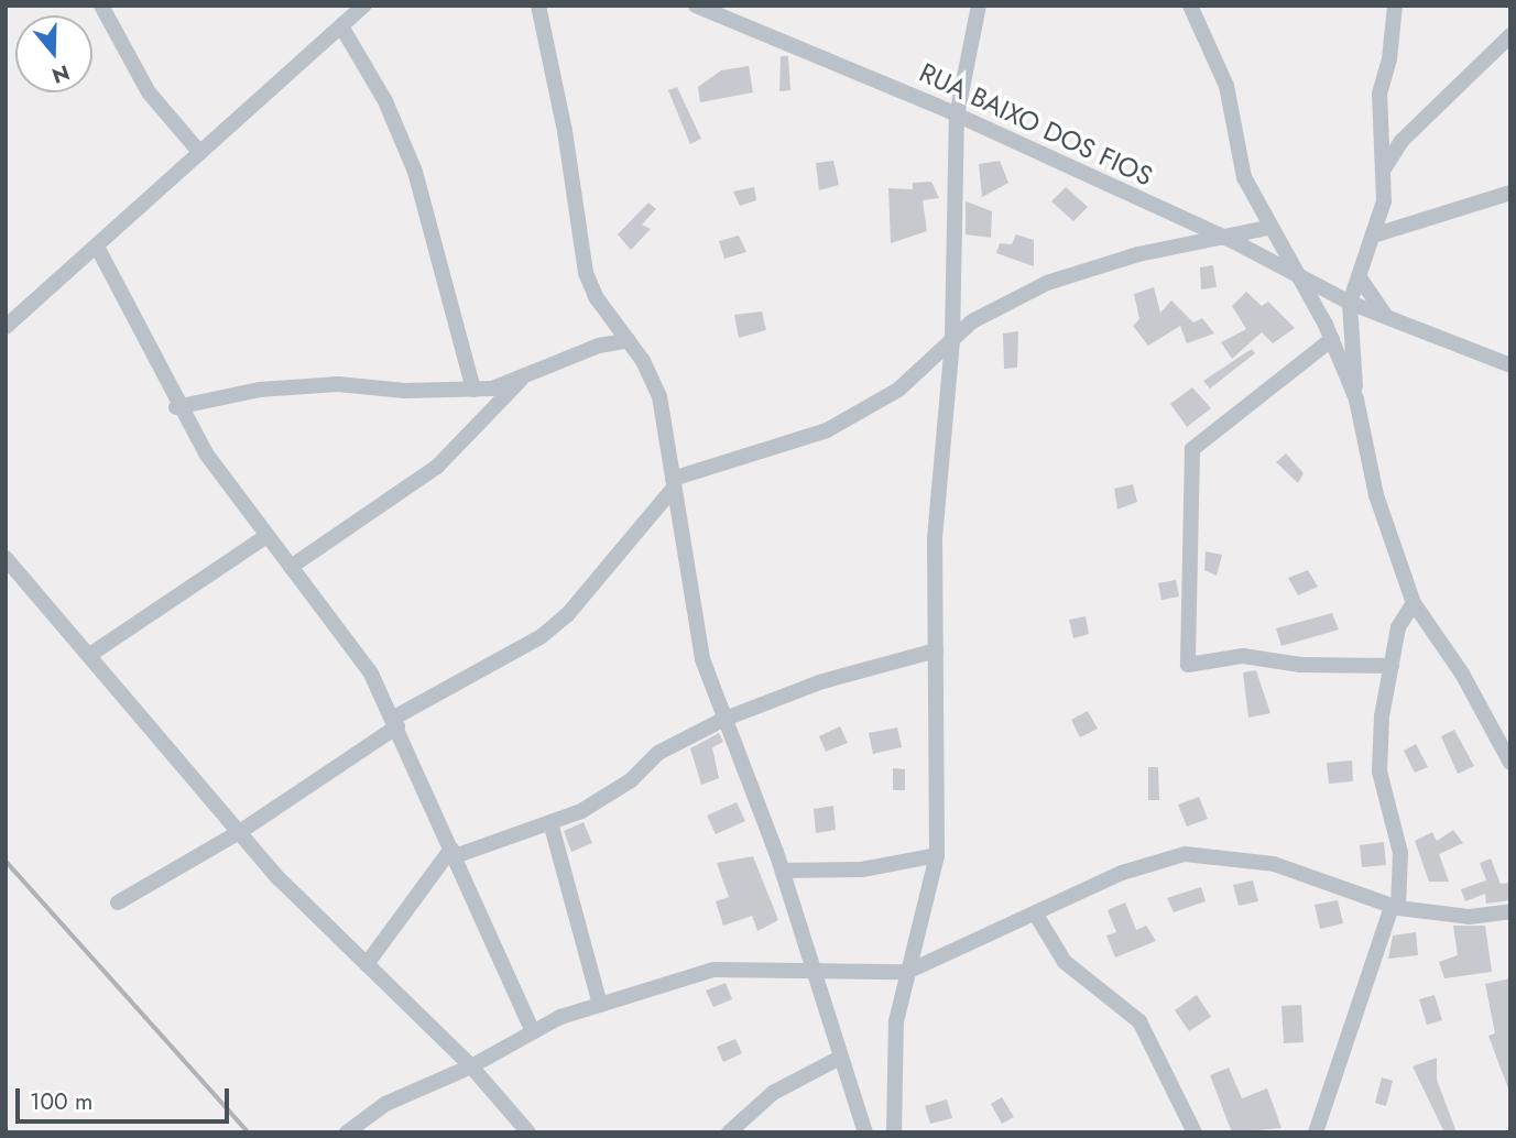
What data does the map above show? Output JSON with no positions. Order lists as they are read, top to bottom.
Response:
{
  "streets": {
    "street": ["RUA BAIXO DOS FIOS"]
  },
  "scale_bar": "100 m",
  "north": "bottom"
}
